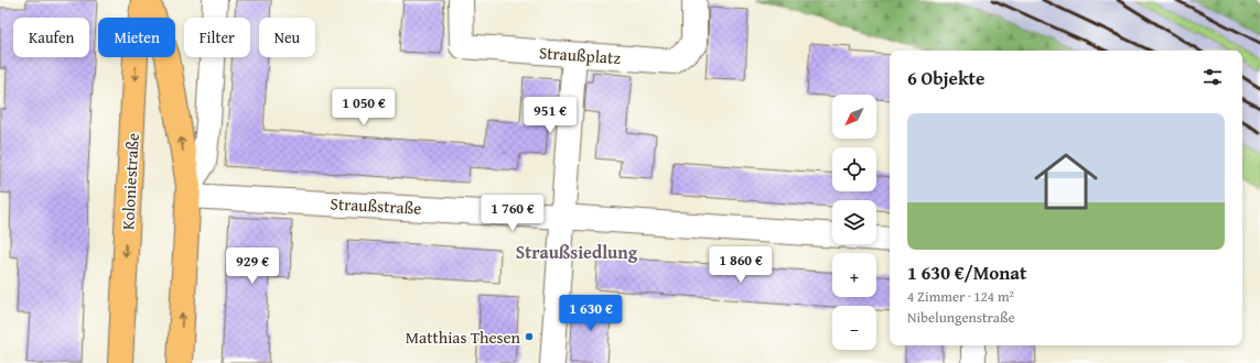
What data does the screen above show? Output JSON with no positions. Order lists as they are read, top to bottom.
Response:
{
  "streets": {
    "main road": ["Koloniestraße"],
    "street": ["Straußplatz", "Straußstraße"]
  },
  "districts": ["Straußsiedlung"],
  "places": ["Matthias Thesen"],
  "north": "bottom left",
  "page": {
    "chip": [
      "Kaufen",
      "Mieten",
      "Filter",
      "Neu"
    ],
    "heading": "6 Objekte",
    "price": [
      "1 050 €",
      "951 €",
      "1 760 €",
      "1 860 €",
      "929 €",
      "1 630 €"
    ],
    "map_buttons": ["+", "−"],
    "list": [
      {
        "name": "1 630 €/Monat",
        "note": "4 Zimmer · 124 m² · Nibelungenstraße"
      }
    ]
  }
}
